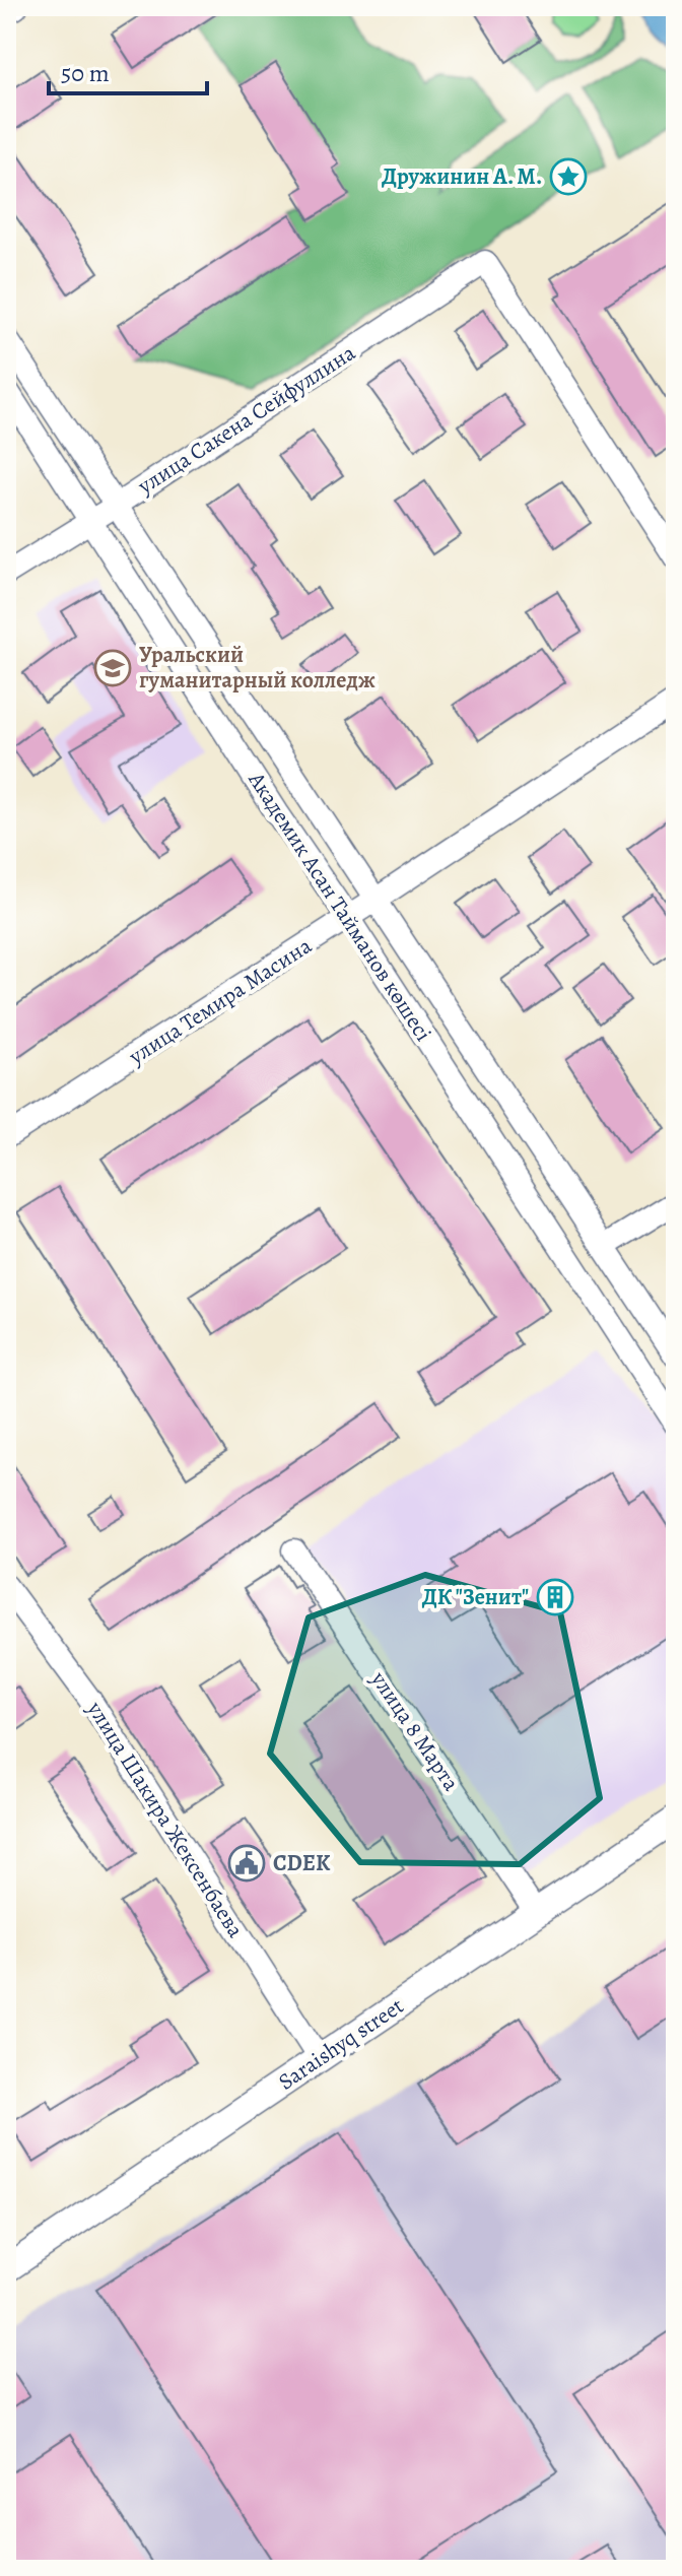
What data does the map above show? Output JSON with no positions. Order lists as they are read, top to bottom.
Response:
{
  "streets": {
    "street": [
      "улица Сакена Сейфуллина",
      "Академик Асан Тайманов көшесі",
      "улица Темира Масина",
      "улица 8 Марта",
      "улица Шакира Жексенбаева",
      "Saraishyq street"
    ]
  },
  "crossings": [
    ["улица Сакена Сейфуллина", "Академик Асан Тайманов көшесі"],
    ["Академик Асан Тайманов көшесі", "улица Темира Масина"],
    ["улица 8 Марта", "Saraishyq street"],
    ["улица Шакира Жексенбаева", "Saraishyq street"]
  ],
  "places": {
    "place": ["Дружинин А. М."],
    "school or university": ["Уральский гуманитарный колледж"],
    "building": ["ДК \"Зенит\""],
    "public building": ["CDEK"]
  },
  "scale_bar": "50 m"
}
